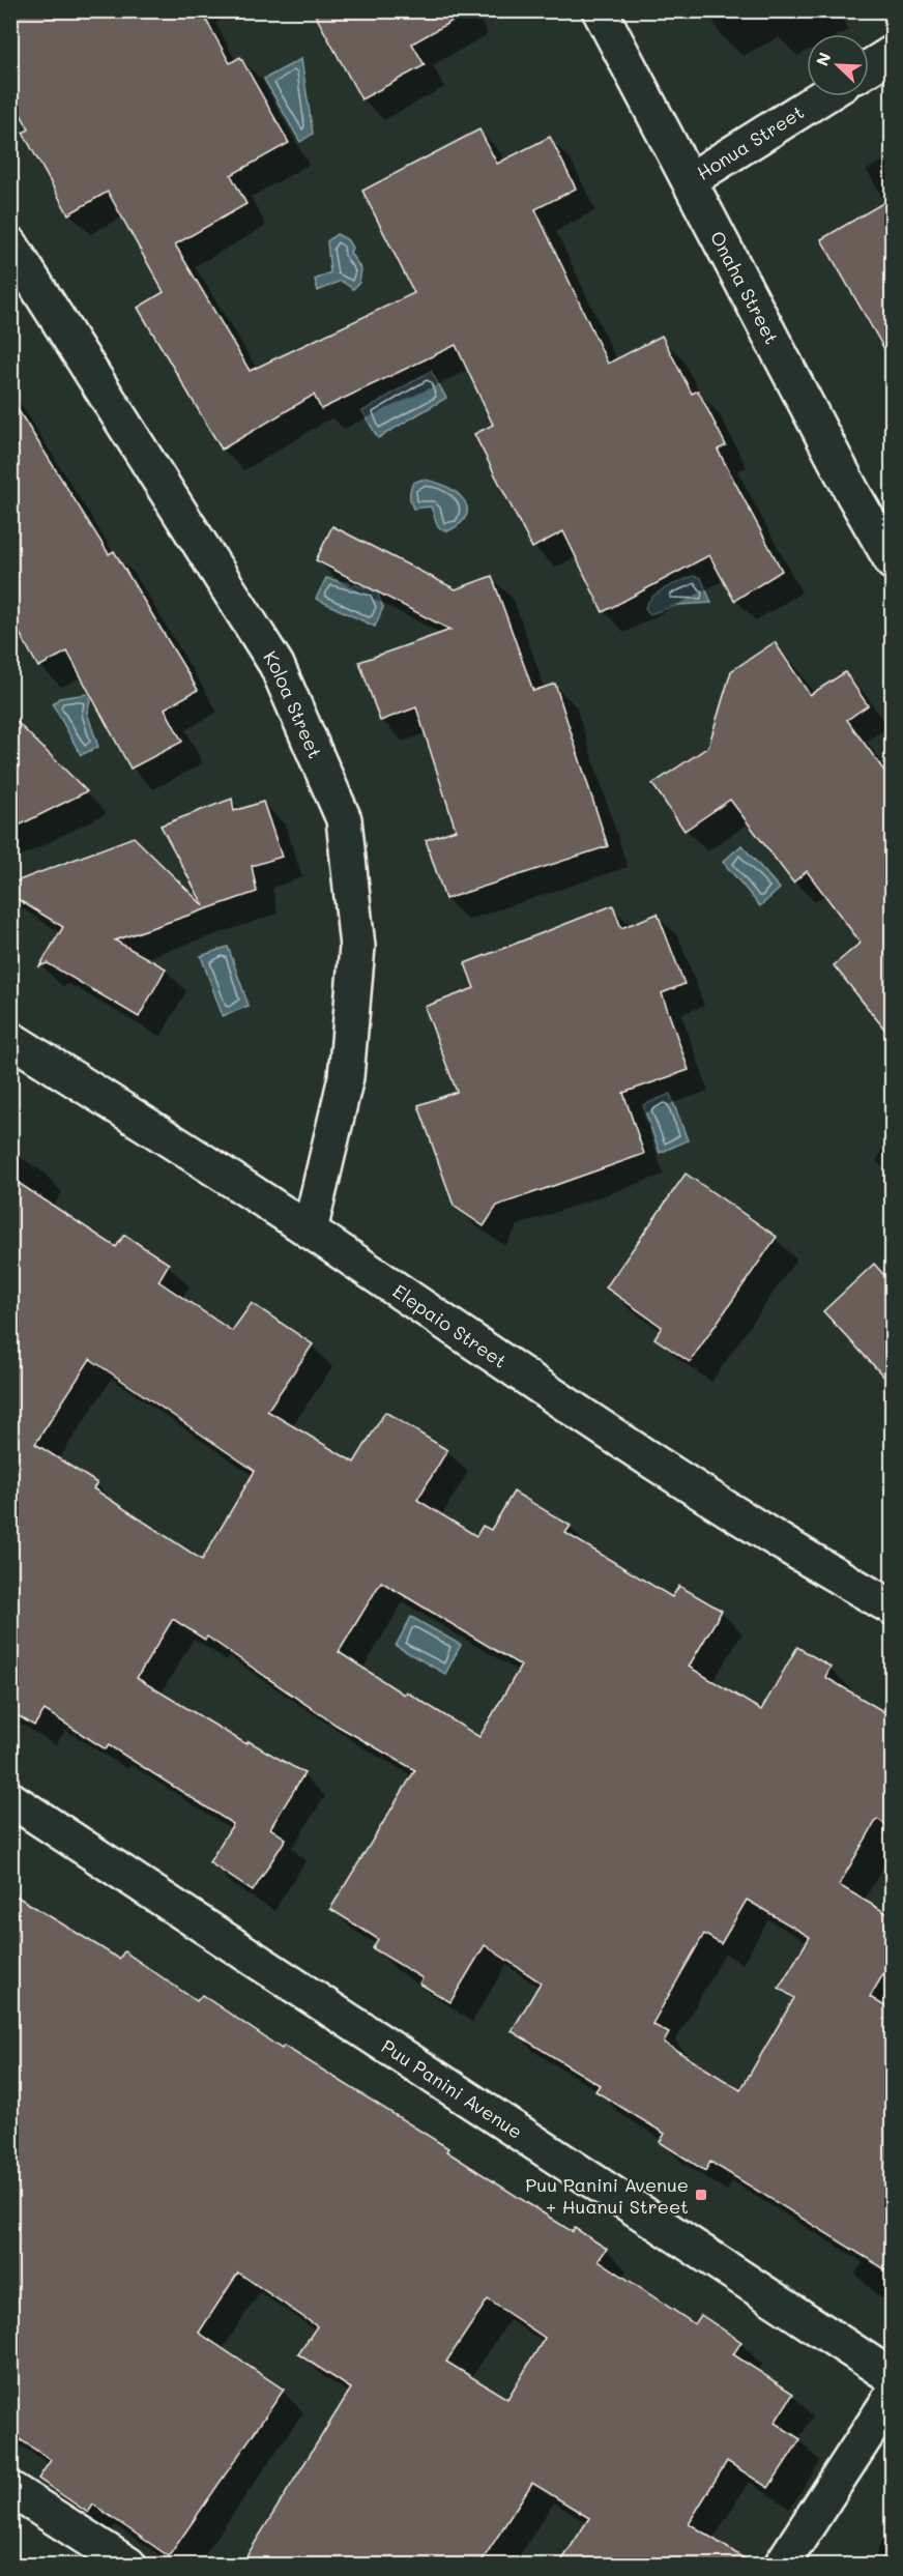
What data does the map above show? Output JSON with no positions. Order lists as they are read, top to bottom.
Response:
{
  "streets": {
    "street": [
      "Honua Street",
      "Onaha Street",
      "Koloa Street",
      "Elepaio Street",
      "Puu Panini Avenue"
    ]
  },
  "crossings": [
    ["Honua Street", "Onaha Street"],
    ["Koloa Street", "Elepaio Street"]
  ],
  "places": {
    "transit": ["Puu Panini Avenue + Huanui Street"]
  },
  "north": "top left"
}
